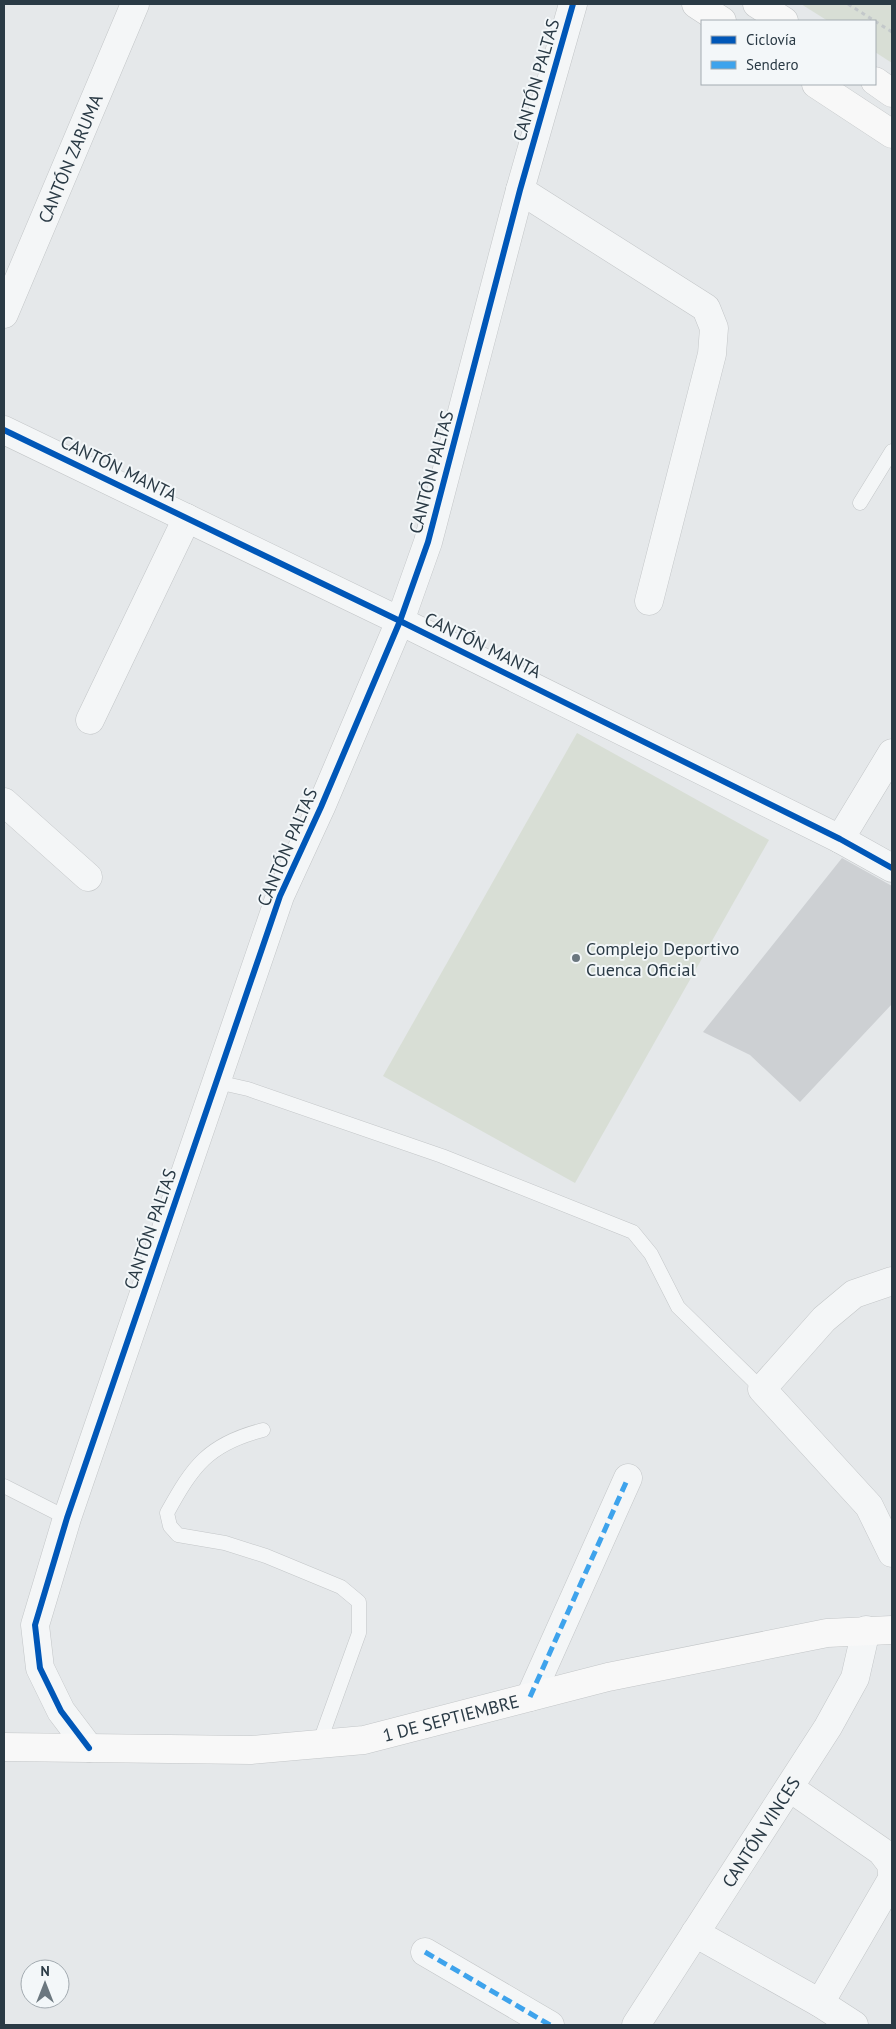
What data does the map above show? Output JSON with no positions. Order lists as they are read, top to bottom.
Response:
{
  "streets": {
    "street": [
      "CANTÓN PALTAS",
      "CANTÓN ZARUMA",
      "CANTÓN MANTA",
      "1 DE SEPTIEMBRE",
      "CANTÓN VINCES"
    ]
  },
  "crossings": [
    ["CANTÓN PALTAS", "CANTÓN MANTA"],
    ["CANTÓN PALTAS", "1 DE SEPTIEMBRE"],
    ["1 DE SEPTIEMBRE", "CANTÓN VINCES"]
  ],
  "places": ["Complejo Deportivo Cuenca Oficial"],
  "legend": ["Ciclovía", "Sendero"],
  "north": "top"
}
